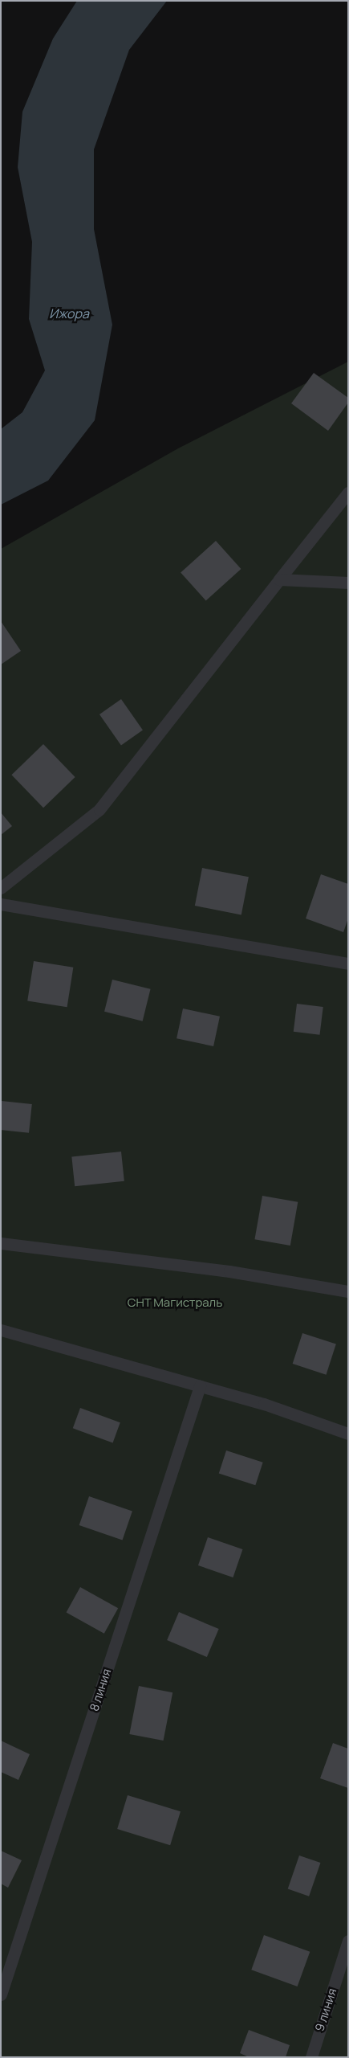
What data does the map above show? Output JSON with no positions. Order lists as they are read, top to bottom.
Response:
{
  "streets": {
    "lane": ["8 линия", "9 линия"]
  },
  "water": ["Ижора"],
  "parks": ["СНТ Магистраль"]
}
